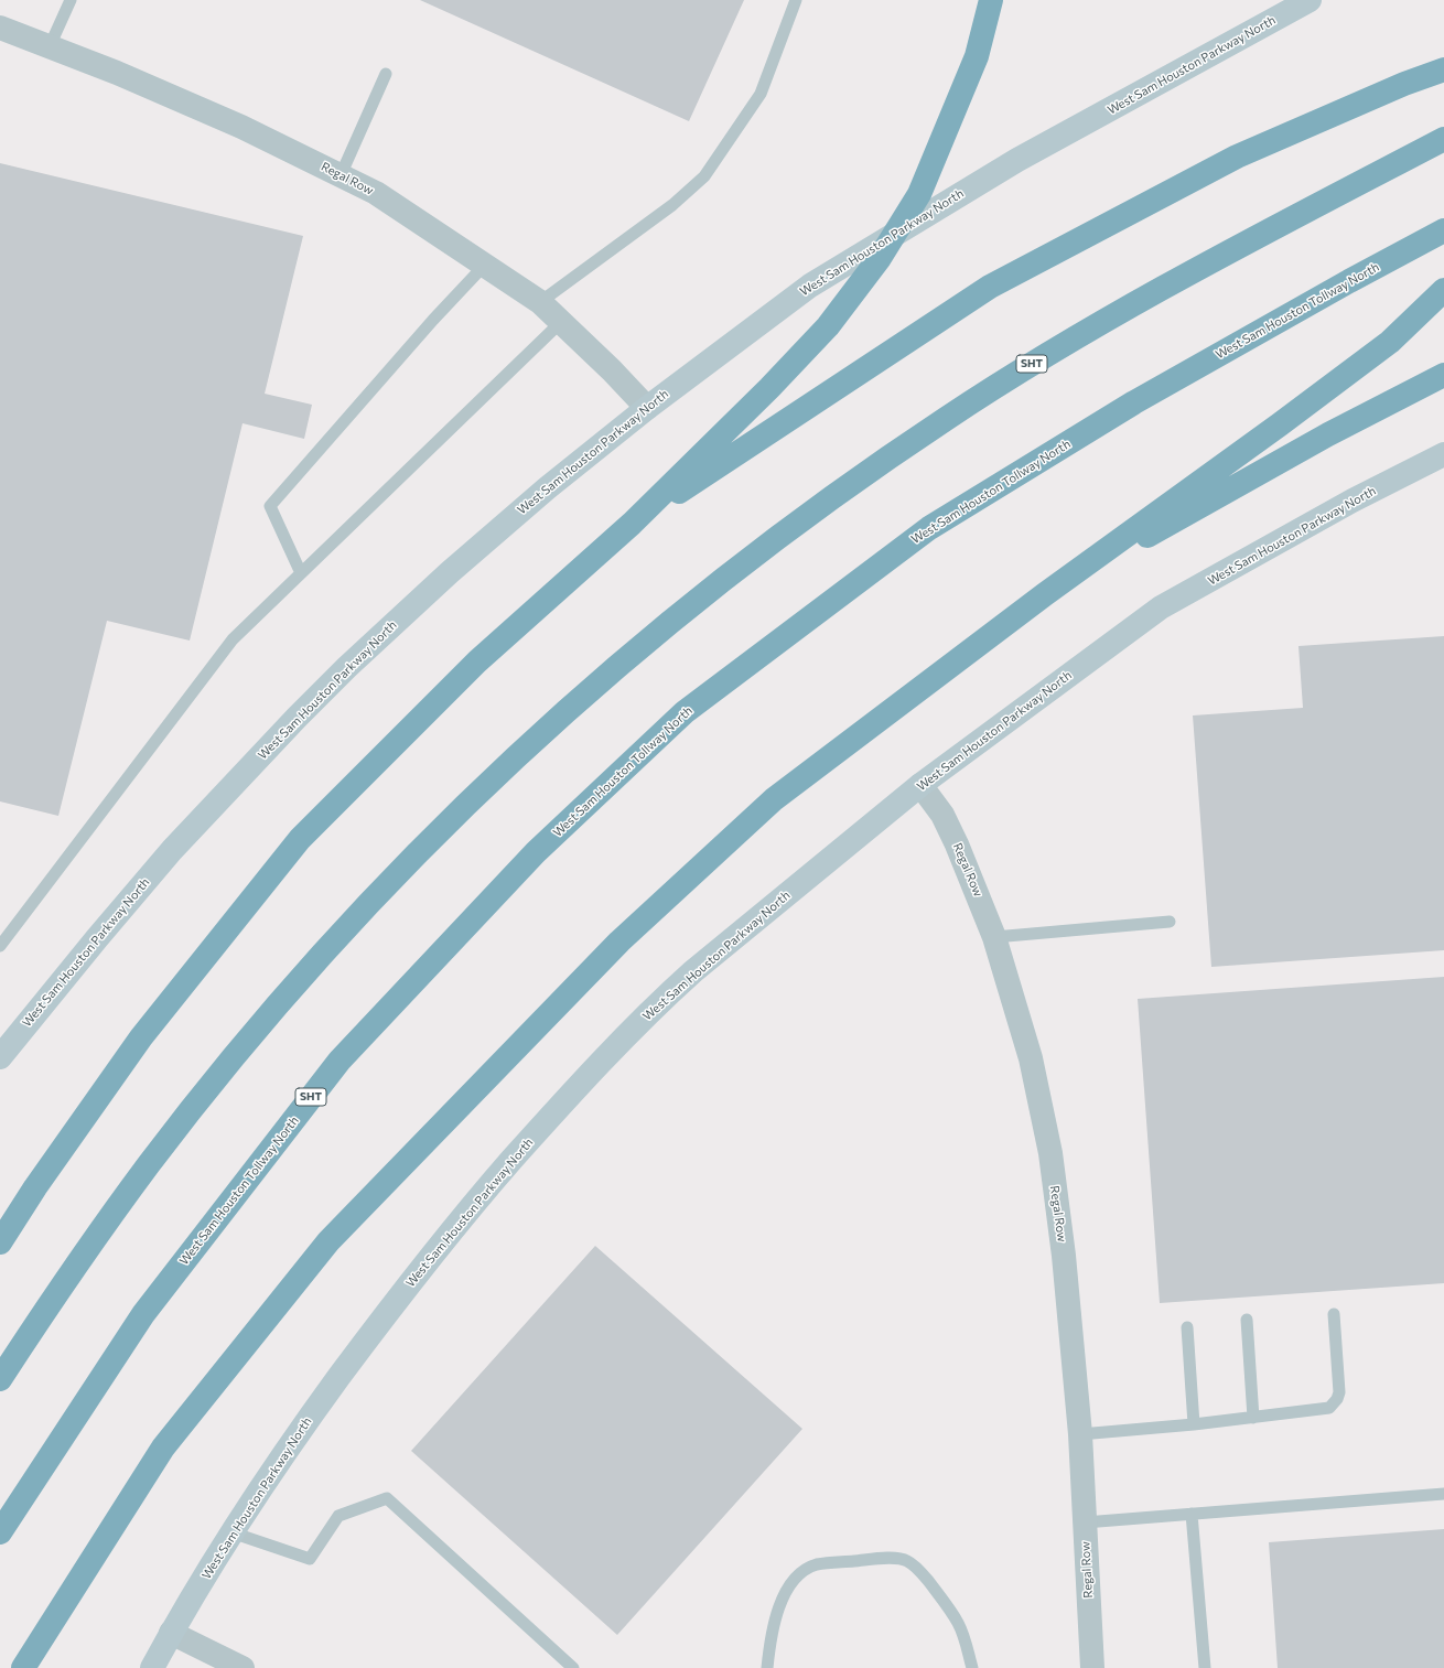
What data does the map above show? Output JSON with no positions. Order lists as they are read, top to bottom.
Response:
{
  "streets": {
    "highway": ["West Sam Houston Tollway North", "SHT"],
    "main road": ["West Sam Houston Parkway North"],
    "street": ["Regal Row"]
  },
  "crossings": [
    ["West Sam Houston Parkway North", "Regal Row"]
  ]
}
